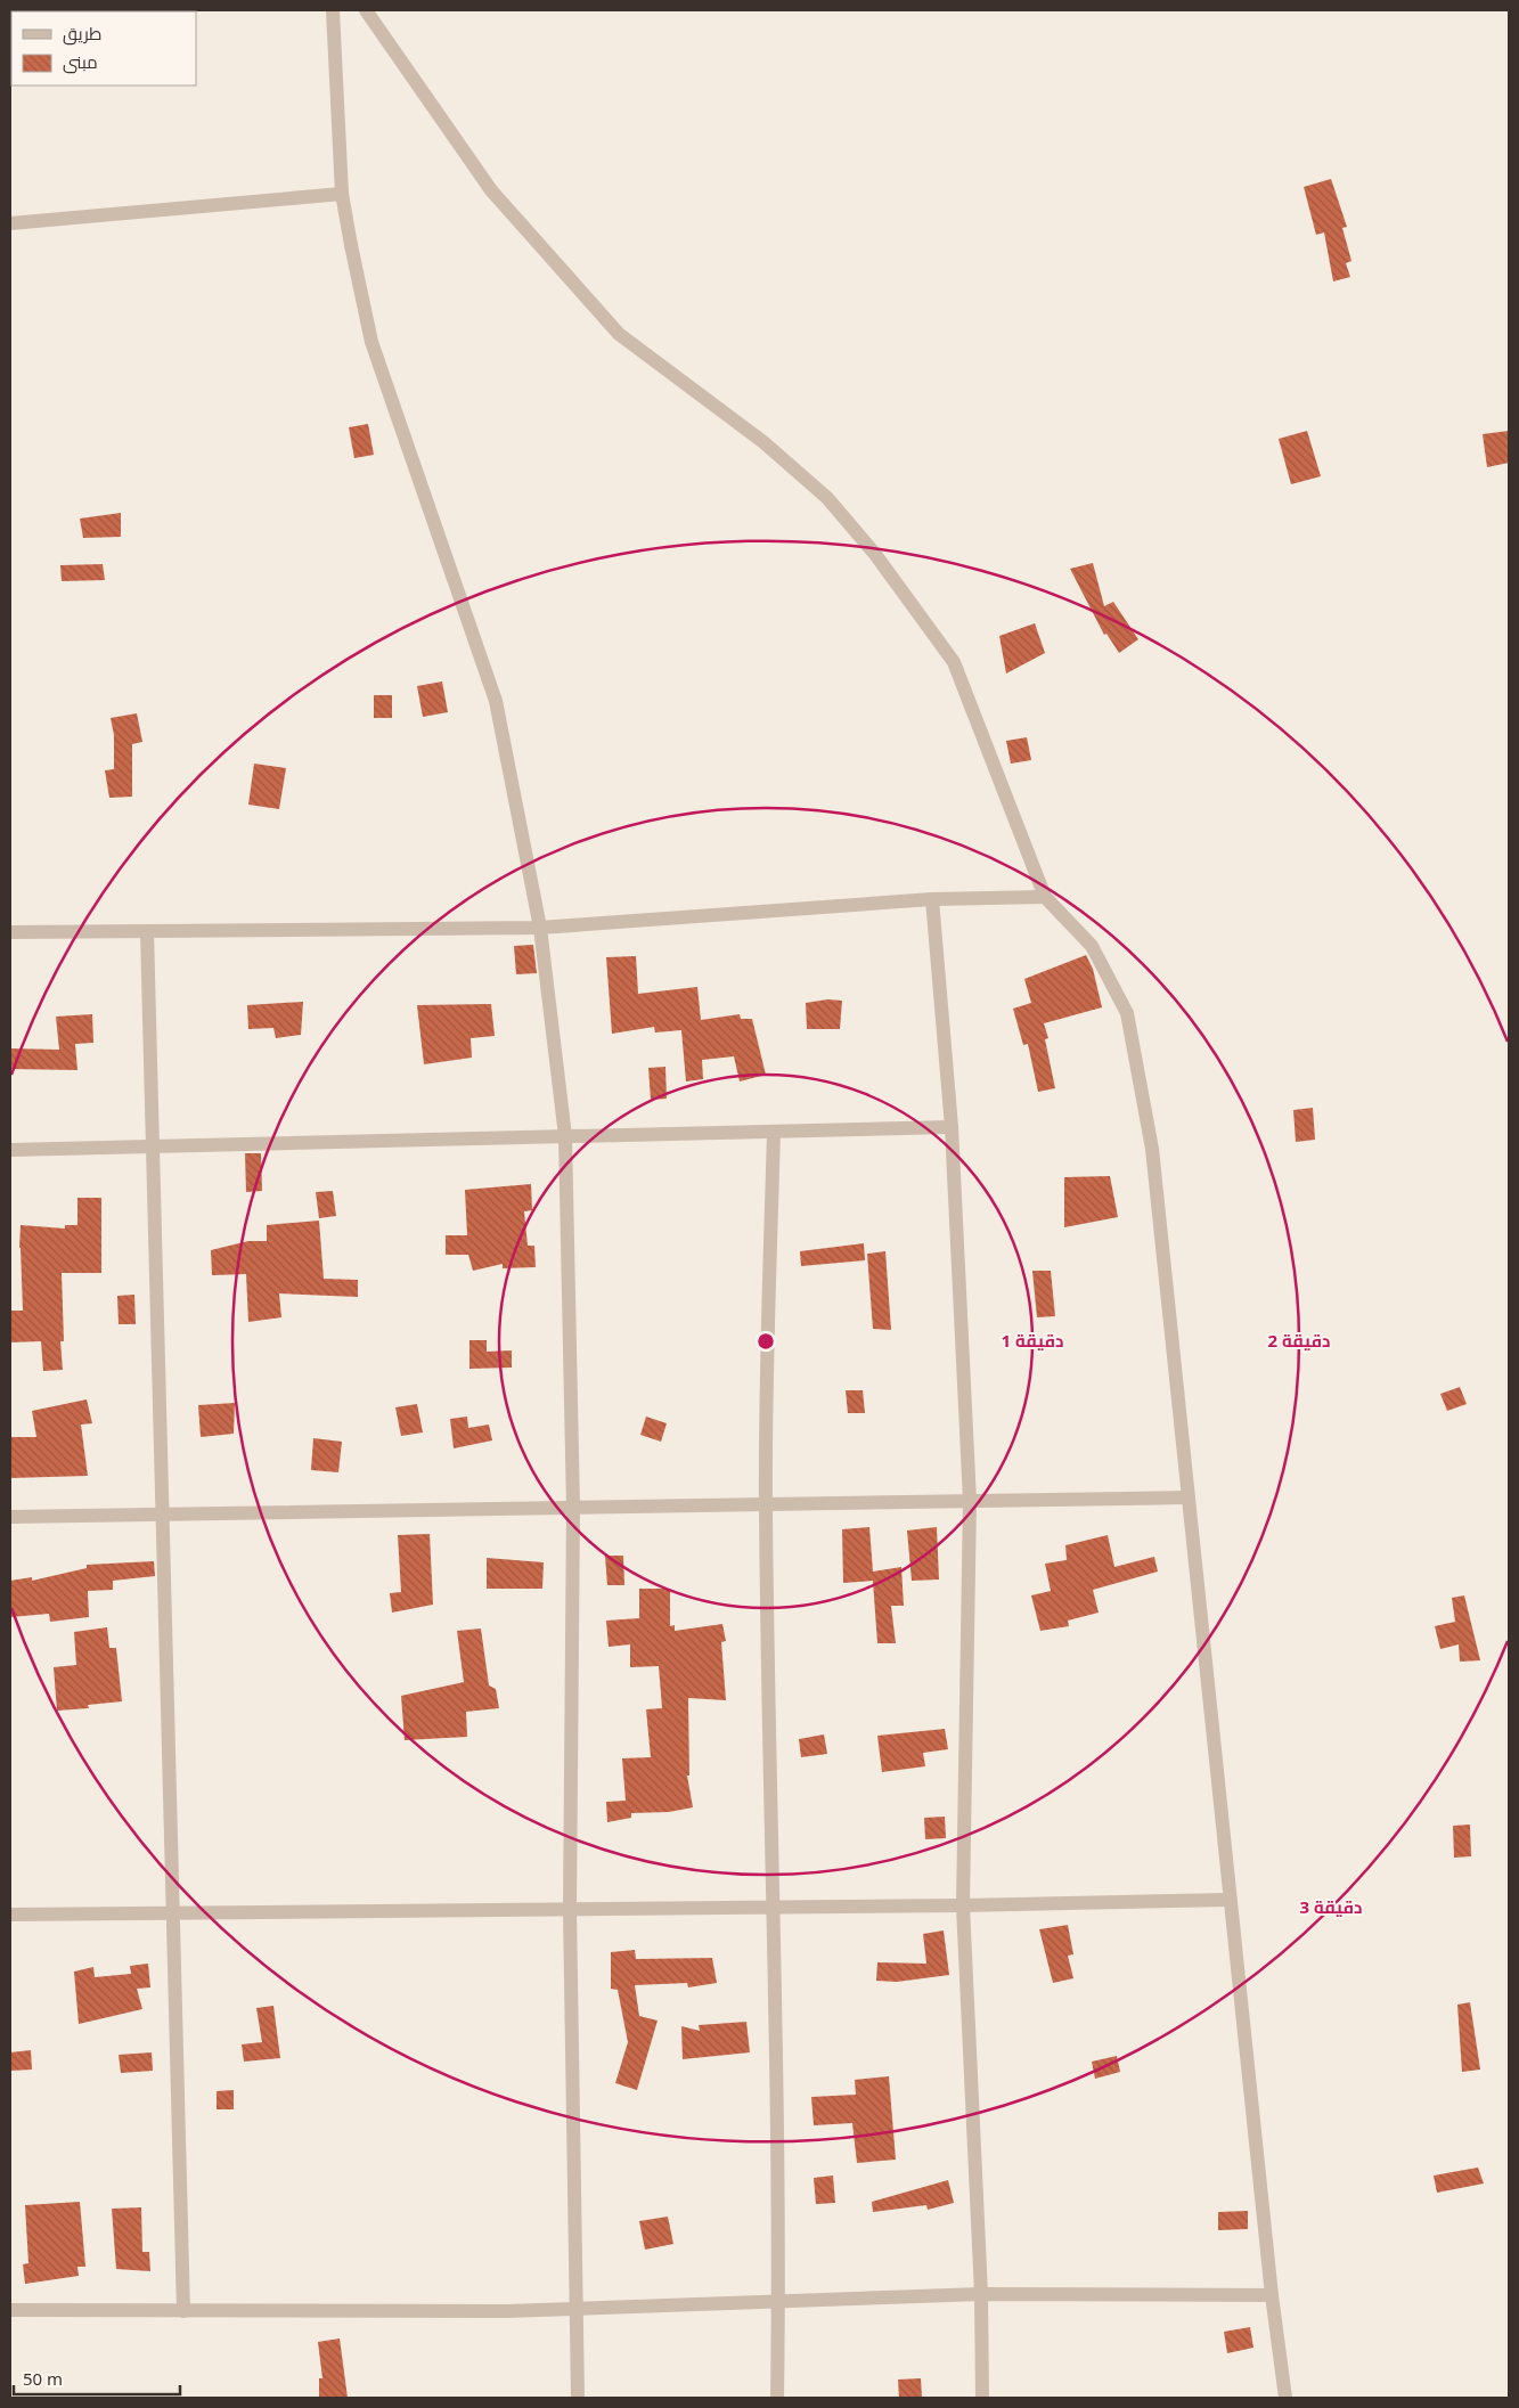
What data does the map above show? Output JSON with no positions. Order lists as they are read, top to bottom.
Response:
{
  "legend": ["طريق", "مبنى"],
  "scale_bar": "50 m",
  "rings": ["1 دقيقة", "2 دقيقة", "3 دقيقة"]
}
